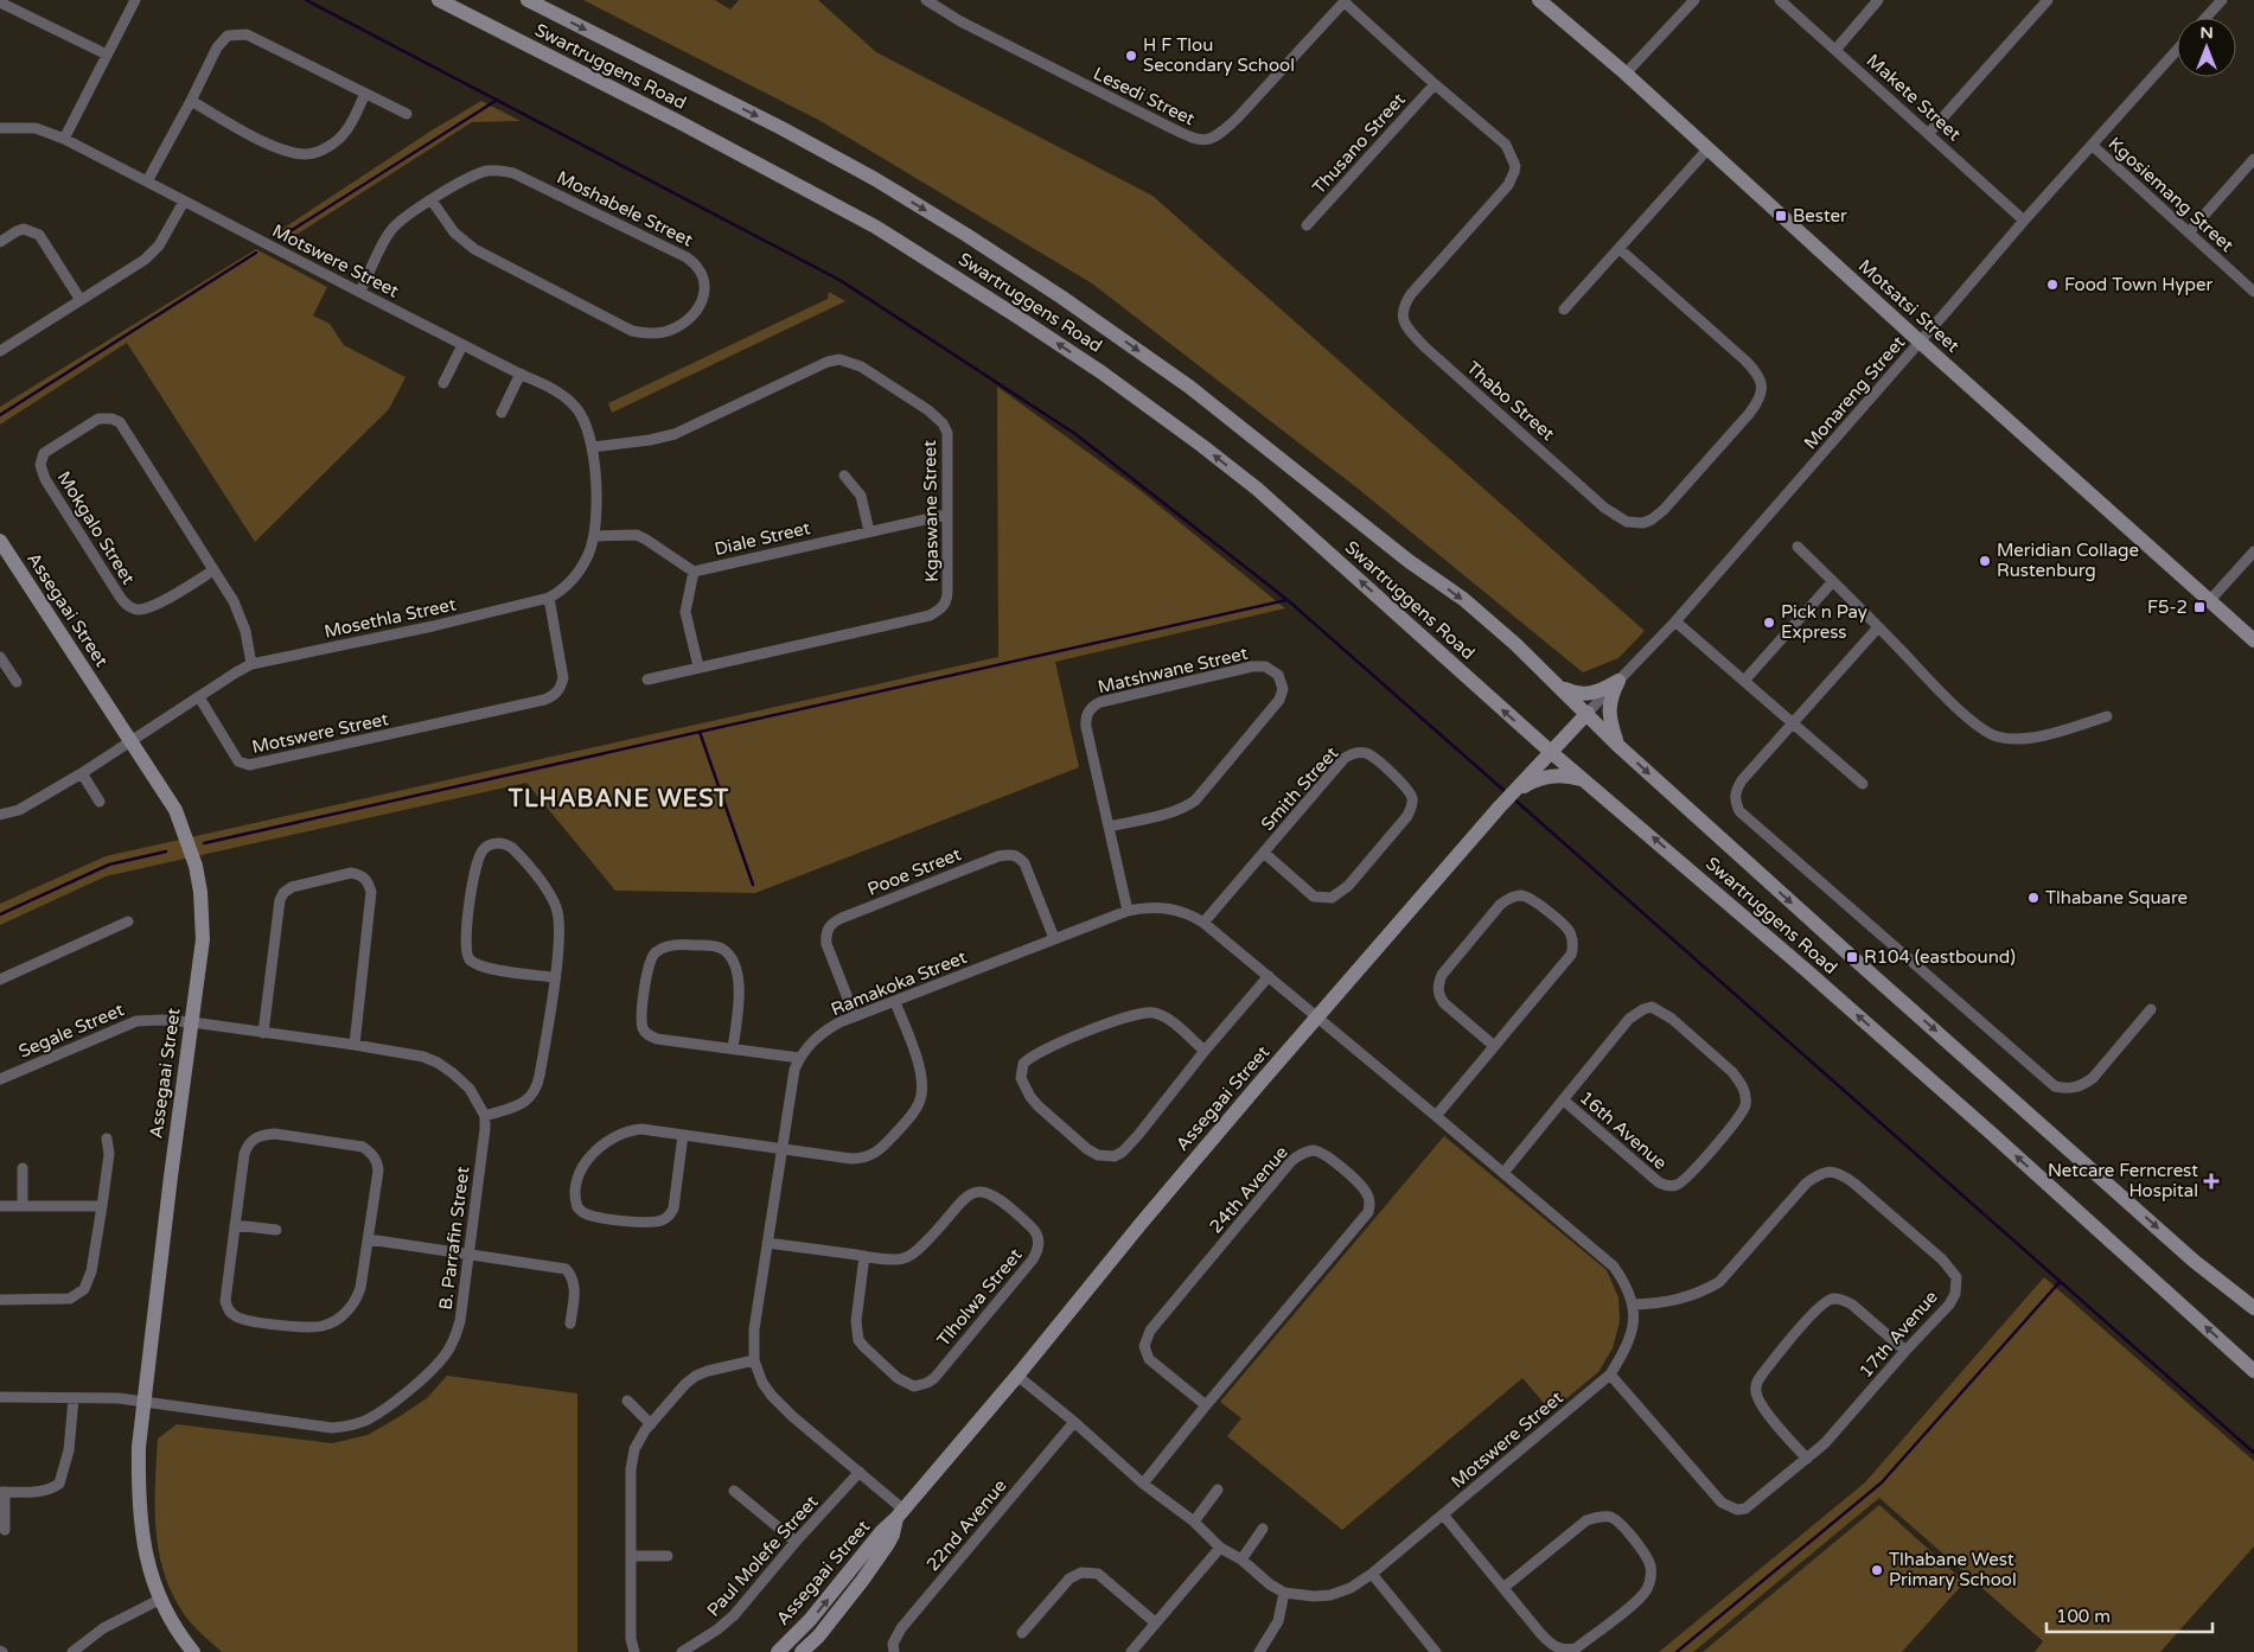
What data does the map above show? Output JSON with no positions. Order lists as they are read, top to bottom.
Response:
{
  "streets": {
    "main road": ["Swartruggens Road", "Motsatsi Street", "Assegaai Street"],
    "street": [
      "Lesedi Street",
      "Makete Street",
      "Thusano Street",
      "Kgosiemang Street",
      "Moshabele Street",
      "Motswere Street",
      "Monareng Street",
      "Thabo Street",
      "Kgaswane Street",
      "Mokgalo Street",
      "Diale Street",
      "Mosethla Street",
      "Matshwane Street",
      "Smith Street",
      "Pooe Street",
      "Ramakoka Street",
      "Segale Street",
      "16th Avenue",
      "24th Avenue",
      "B. Parrafin Street",
      "Tlholwa Street",
      "17th Avenue",
      "22nd Avenue",
      "Paul Molefe Street"
    ]
  },
  "crossings": [
    ["Swartruggens Road", "Monareng Street"],
    ["Swartruggens Road", "Assegaai Street"],
    ["Lesedi Street", "Thabo Street"],
    ["Makete Street", "Monareng Street"],
    ["Thusano Street", "Thabo Street"],
    ["Kgosiemang Street", "Monareng Street"],
    ["Moshabele Street", "Motswere Street"],
    ["Motswere Street", "Kgaswane Street"],
    ["Motswere Street", "Assegaai Street"],
    ["Motswere Street", "Mosethla Street"],
    ["Motswere Street", "Ramakoka Street"],
    ["Motswere Street", "16th Avenue"],
    ["Motswere Street", "24th Avenue"],
    ["Motswere Street", "17th Avenue"],
    ["Motswere Street", "22nd Avenue"],
    ["Motsatsi Street", "Monareng Street"],
    ["Monareng Street", "Assegaai Street"],
    ["Kgaswane Street", "Diale Street"],
    ["Mokgalo Street", "Mosethla Street"],
    ["Diale Street", "Mosethla Street"],
    ["Assegaai Street", "Mosethla Street"],
    ["Assegaai Street", "Ramakoka Street"],
    ["Assegaai Street", "Segale Street"],
    ["Assegaai Street", "B. Parrafin Street"],
    ["Matshwane Street", "Ramakoka Street"],
    ["Smith Street", "Ramakoka Street"],
    ["Pooe Street", "Ramakoka Street"],
    ["Ramakoka Street", "Tlholwa Street"],
    ["Ramakoka Street", "Paul Molefe Street"]
  ],
  "districts": ["TLHABANE WEST"],
  "places": {
    "other": [
      "H F Tlou Secondary School",
      "Food Town Hyper",
      "Meridian Collage Rustenburg",
      "Pick n Pay Express",
      "Tlhabane Square",
      "Tlhabane West Primary School"
    ],
    "transit": ["Bester", "F5-2", "R104 (eastbound)"],
    "health": ["Netcare Ferncrest Hospital"]
  },
  "scale_bar": "100 m",
  "north": "top"
}
